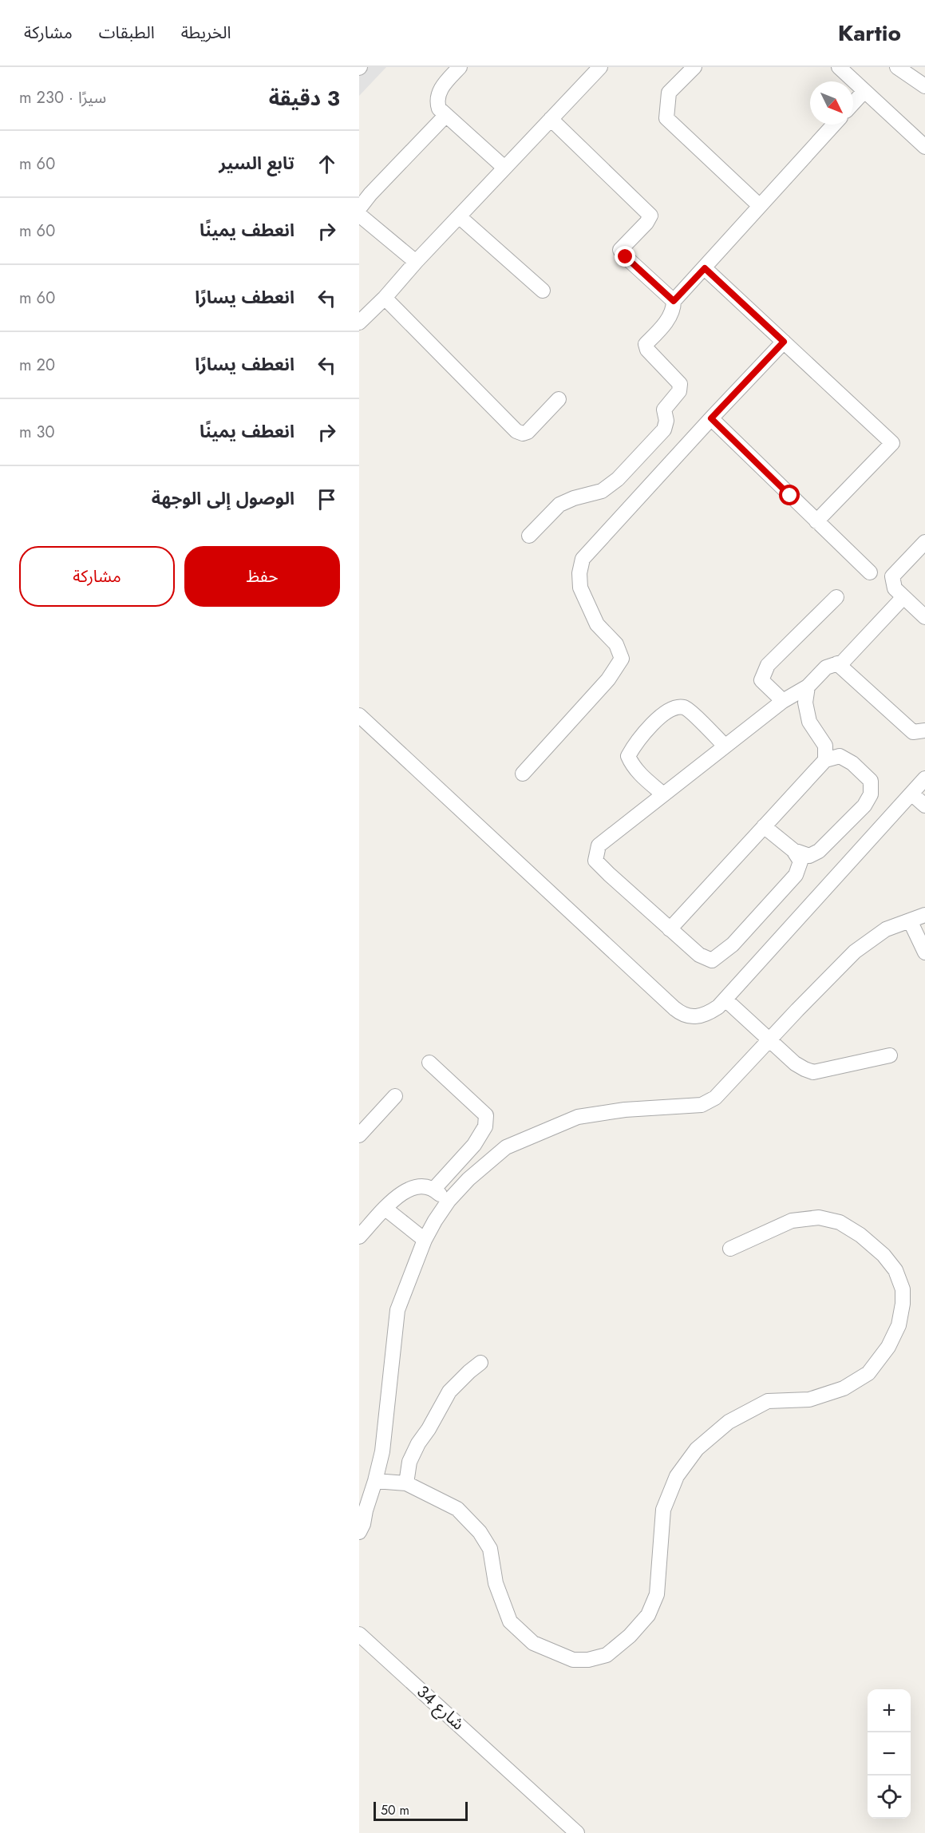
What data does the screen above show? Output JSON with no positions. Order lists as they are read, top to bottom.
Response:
{
  "streets": {
    "street": ["شارع 34"]
  },
  "scale_bar": "50 m",
  "north": "bottom right",
  "page": {
    "header": "Kartio",
    "nav": ["الخريطة", "الطبقات", "مشاركة"],
    "heading": ["3 دقيقة", "سيرًا · 230 m"],
    "list": [
      ["تابع السير", "60 m"],
      ["انعطف يمينًا", "60 m"],
      ["انعطف يسارًا", "60 m"],
      ["انعطف يسارًا", "20 m"],
      ["انعطف يمينًا", "30 m"],
      "الوصول إلى الوجهة"
    ],
    "buttons": ["حفظ", "مشاركة"],
    "map_buttons": ["+", "−"],
    "scale": "50 m"
  }
}
